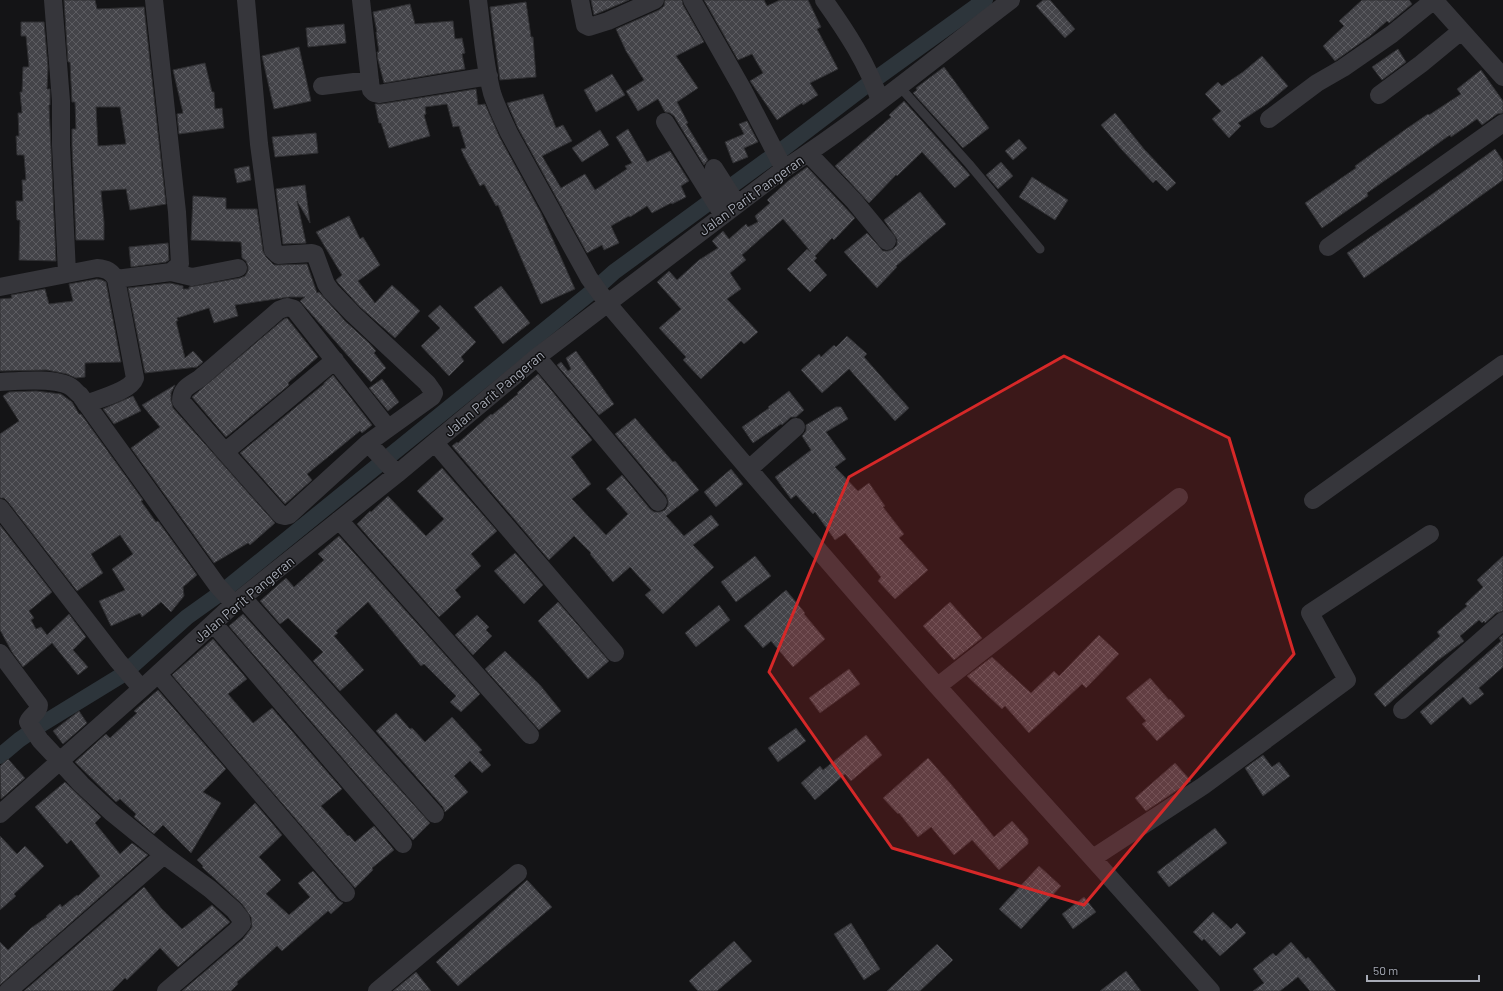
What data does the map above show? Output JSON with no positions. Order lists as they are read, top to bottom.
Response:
{
  "streets": {
    "street": ["Jalan Parit Pangeran"]
  },
  "scale_bar": "50 m"
}
